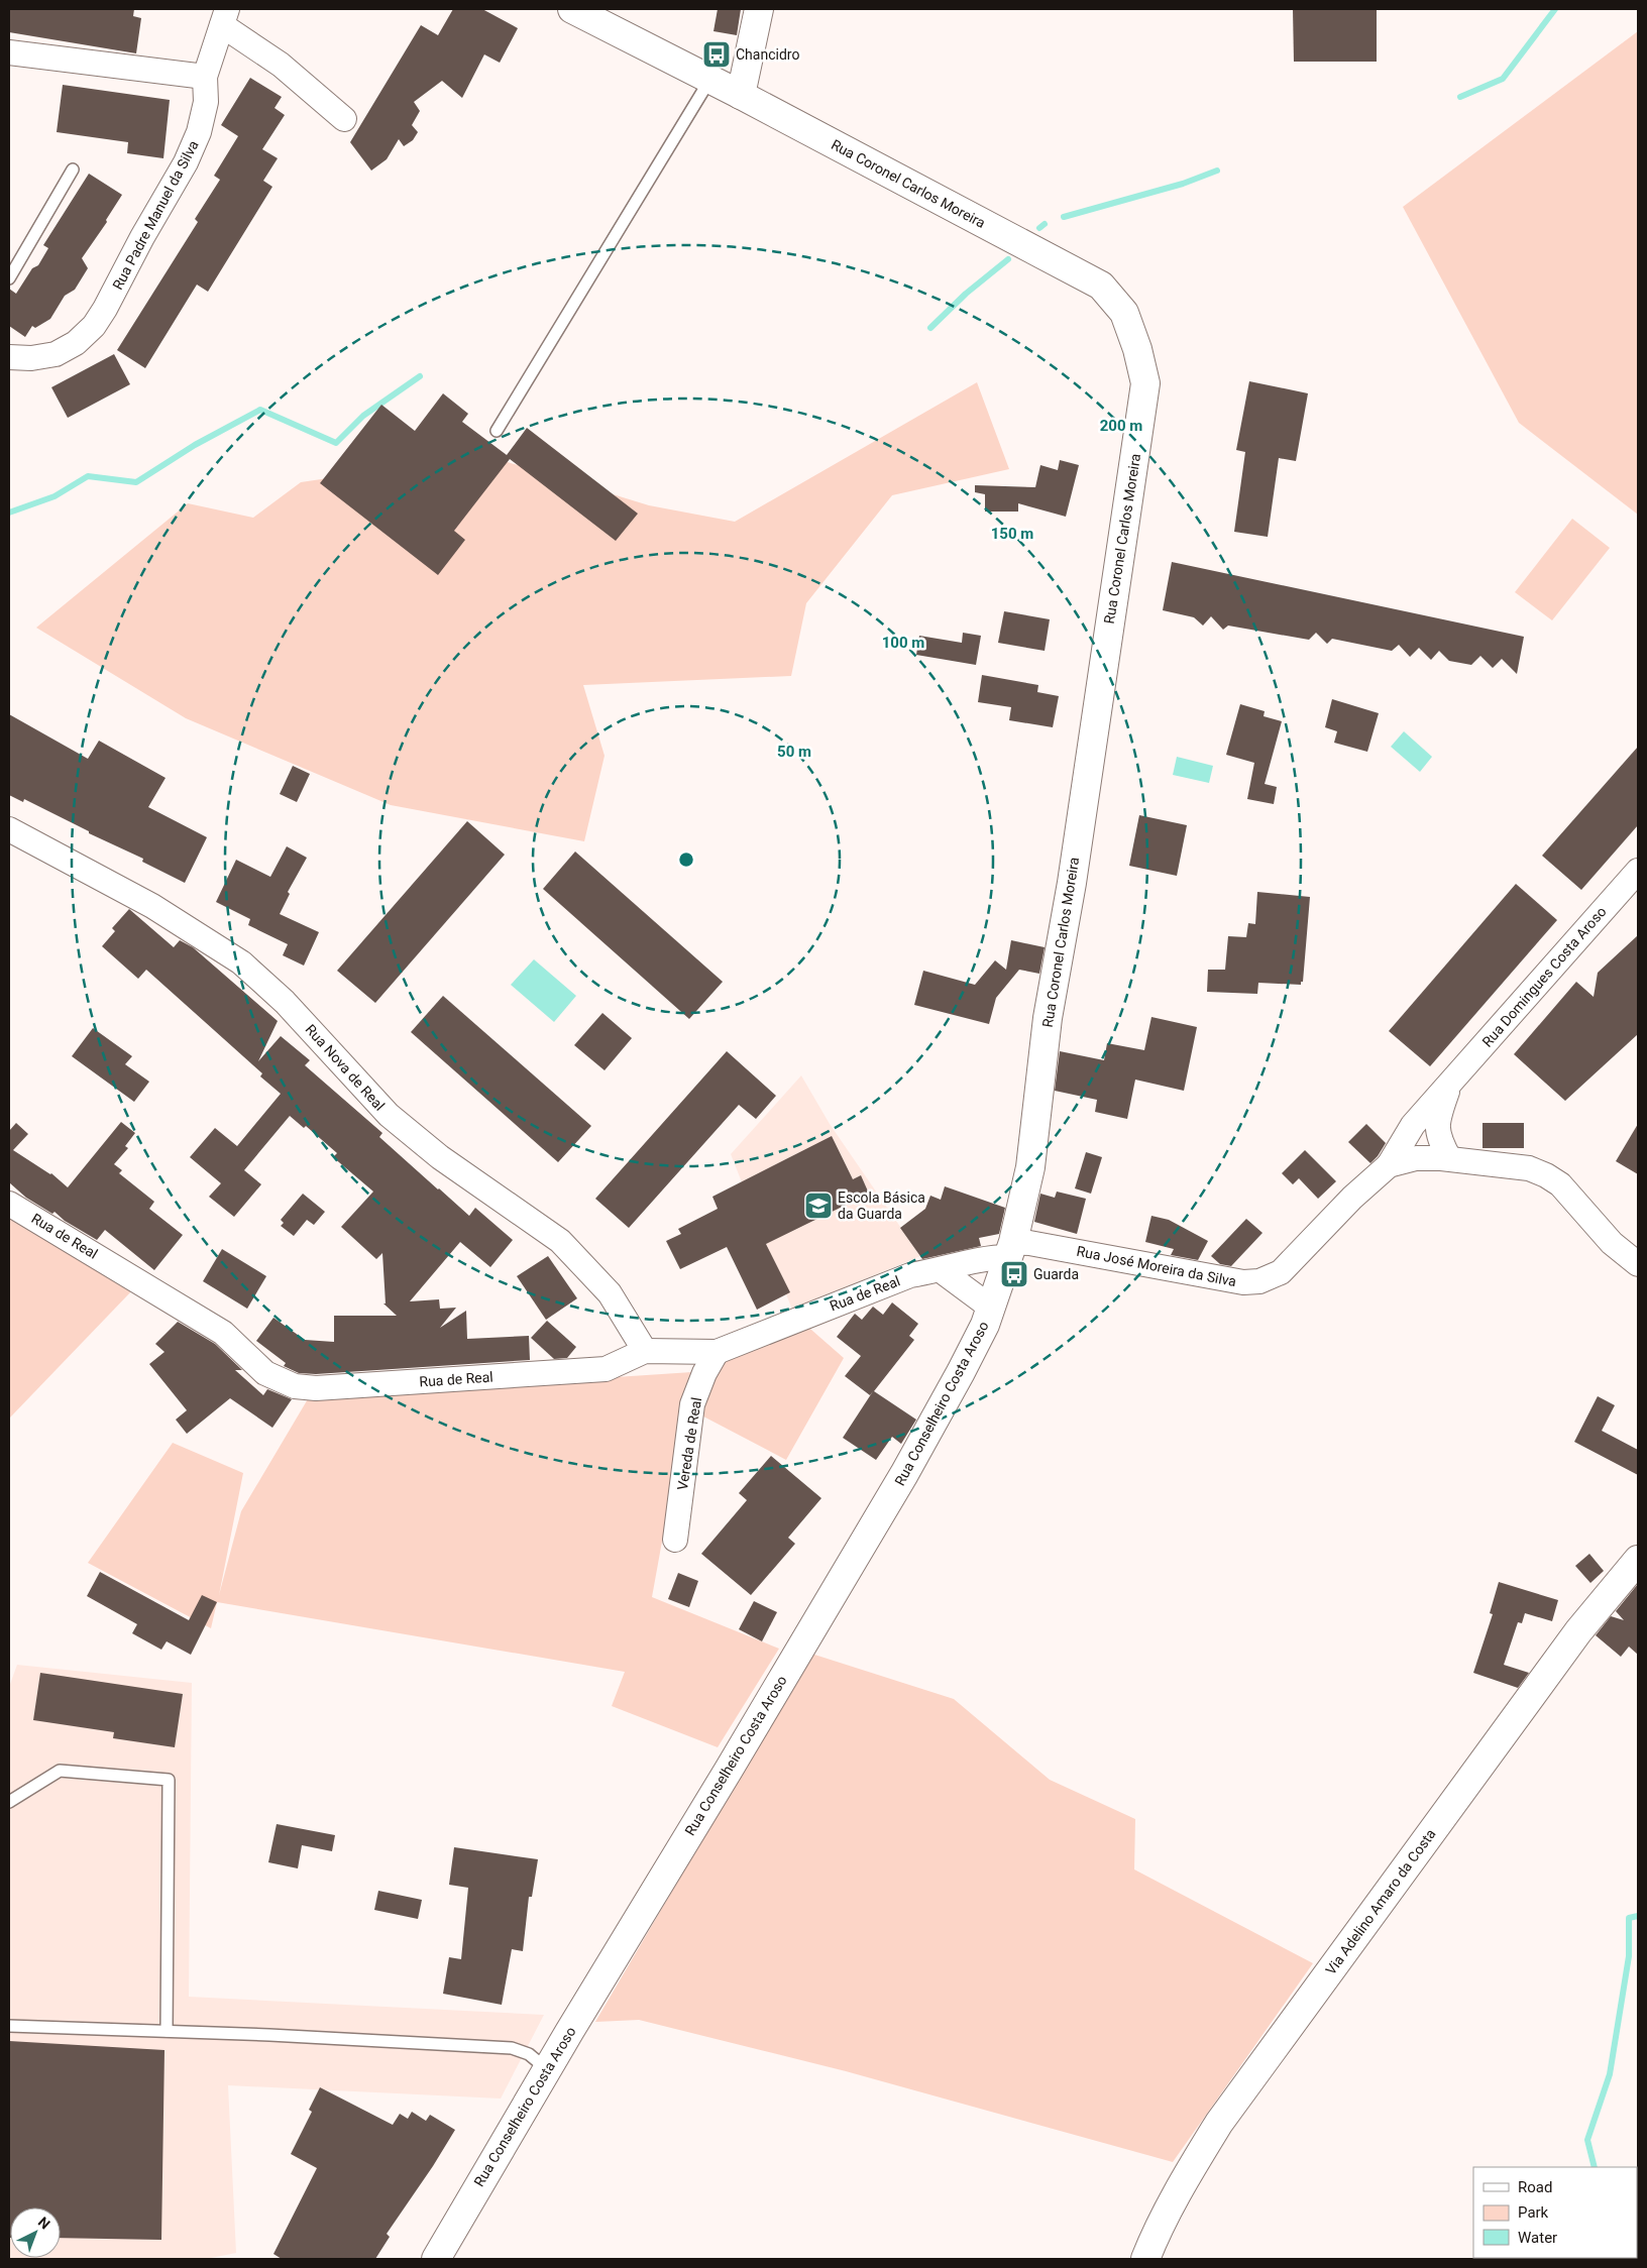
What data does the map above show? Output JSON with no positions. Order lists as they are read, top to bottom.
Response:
{
  "streets": {
    "main road": ["Rua Coronel Carlos Moreira", "Rua Conselheiro Costa Aroso", "Via Adelino Amaro da Costa"],
    "street": [
      "Rua Padre Manuel da Silva",
      "Rua Domingues Costa Aroso",
      "Rua Nova de Real",
      "Rua de Real",
      "Rua José Moreira da Silva",
      "Vereda de Real"
    ]
  },
  "crossings": [
    ["Rua Coronel Carlos Moreira", "Rua de Real"],
    ["Rua Coronel Carlos Moreira", "Rua José Moreira da Silva"],
    ["Rua Coronel Carlos Moreira", "Rua Conselheiro Costa Aroso"],
    ["Rua Domingues Costa Aroso", "Rua José Moreira da Silva"],
    ["Rua Nova de Real", "Rua de Real"],
    ["Rua de Real", "Rua José Moreira da Silva"],
    ["Rua de Real", "Rua Conselheiro Costa Aroso"],
    ["Rua de Real", "Vereda de Real"],
    ["Rua José Moreira da Silva", "Rua Conselheiro Costa Aroso"]
  ],
  "places": {
    "bus stop": ["Chancidro", "Guarda"],
    "school or university": ["Escola Básica da Guarda"]
  },
  "legend": ["Road", "Park", "Water"],
  "north": "top right",
  "rings": [
    "200 m",
    "150 m",
    "100 m",
    "50 m"
  ]
}
